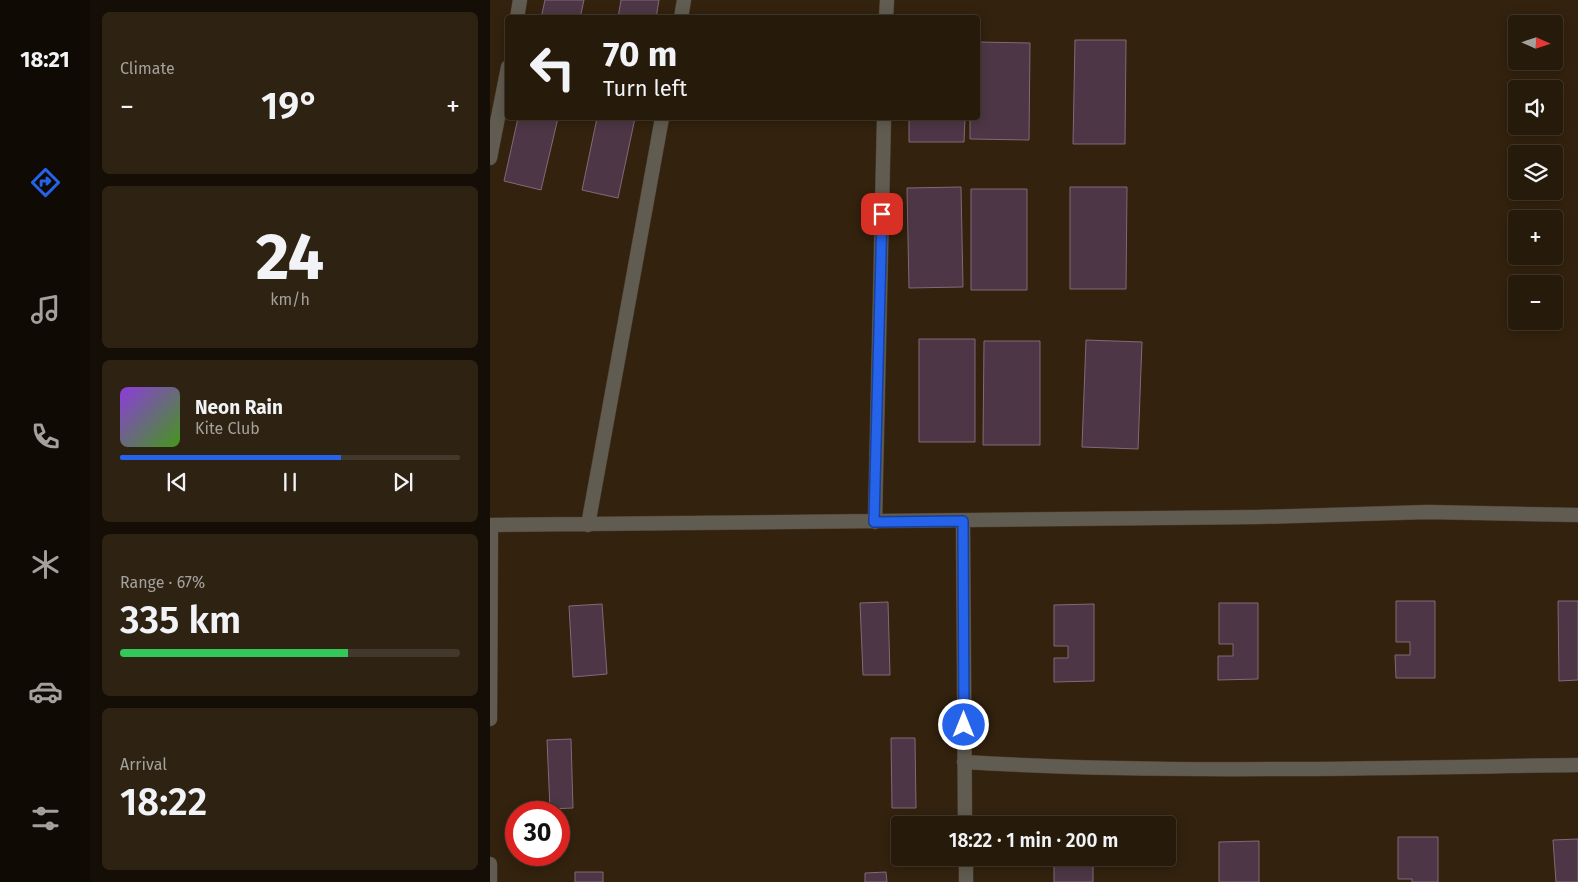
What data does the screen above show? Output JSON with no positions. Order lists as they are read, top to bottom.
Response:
{
  "north": "right",
  "page": {
    "tabs": "18:21",
    "tile": [
      "Climate",
      ["24", "km/h"],
      ["Range · 67%", "335 km"],
      ["Arrival", "18:22"]
    ],
    "map_buttons": ["+", "−"],
    "turn": ["70 m", "Turn left"],
    "heat": ["−", "19°", "+"],
    "song": ["Neon Rain", "Kite Club"],
    "limit": "30",
    "trip": "18:22 · 1 min · 200 m"
  }
}
